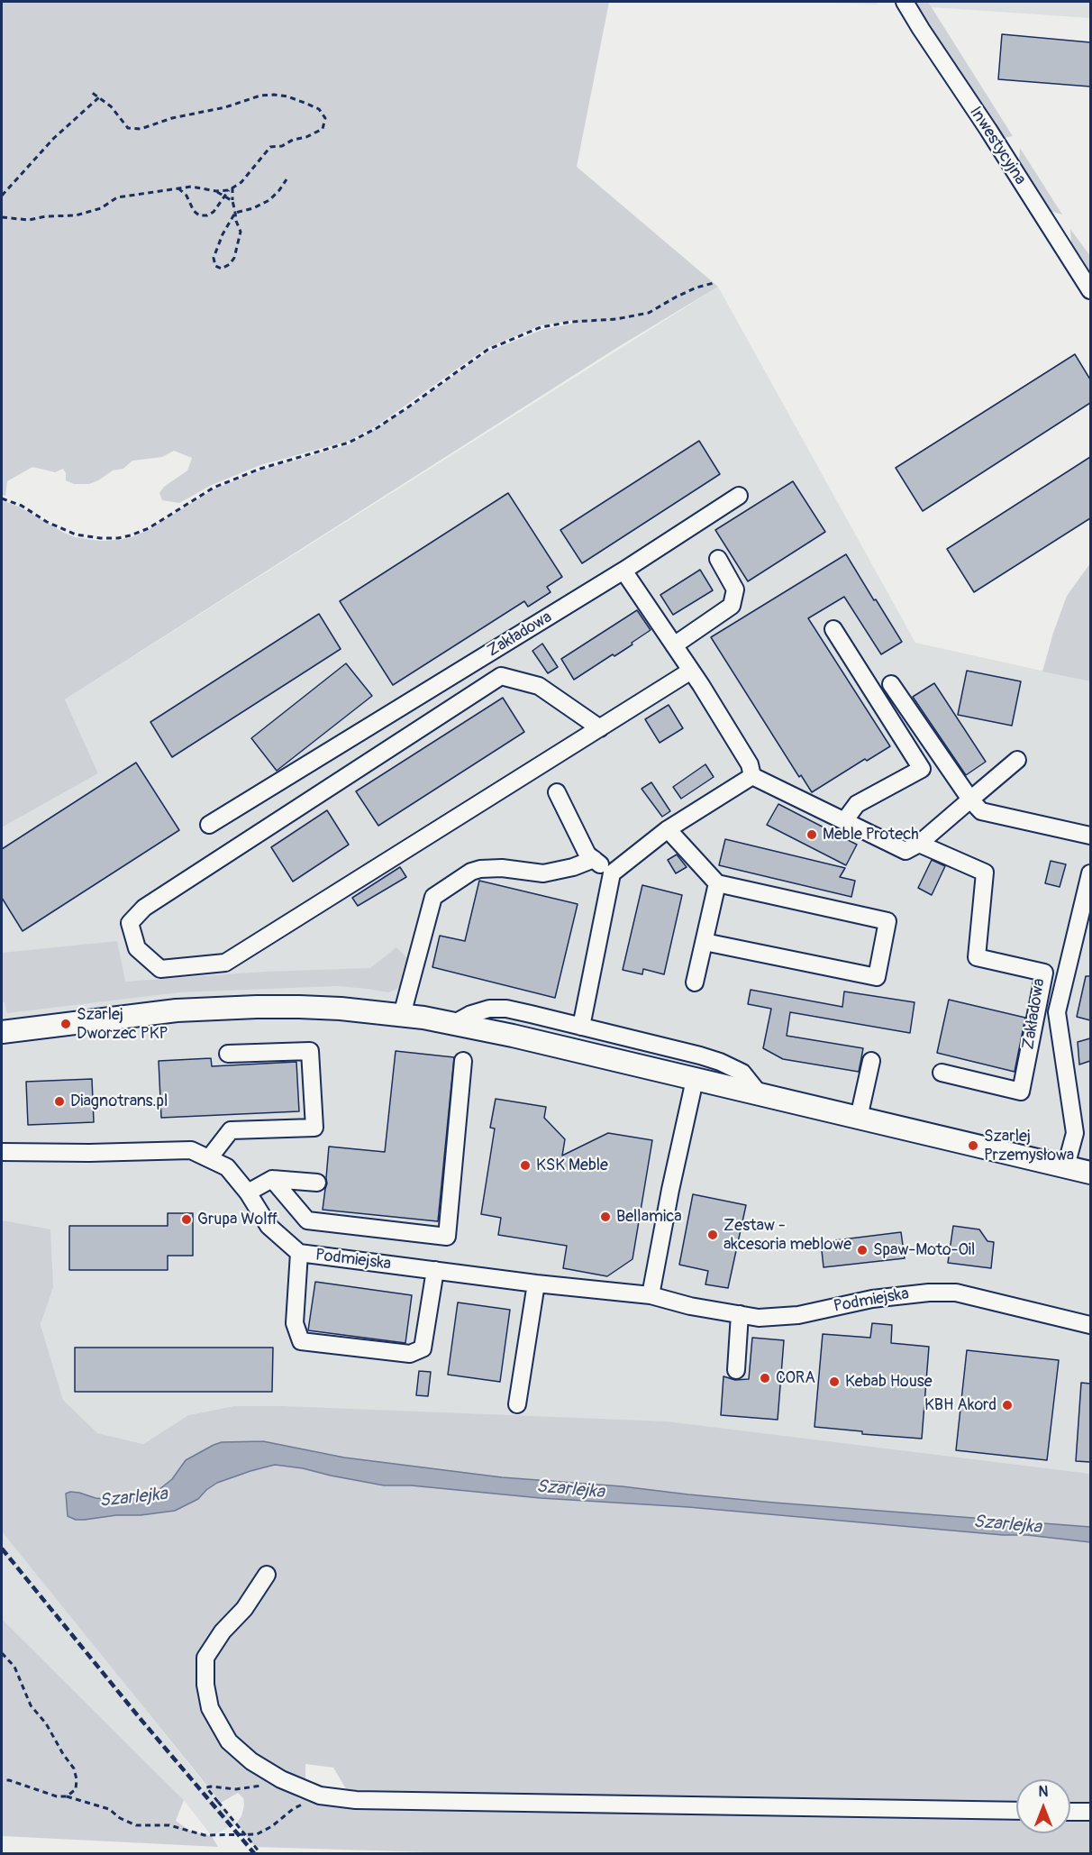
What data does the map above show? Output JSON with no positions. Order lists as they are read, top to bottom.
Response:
{
  "streets": {
    "street": ["Inwestycyjna", "Zakładowa", "Podmiejska"]
  },
  "water": ["Szarlejka"],
  "places": [
    "Meble Protech",
    "Szarlej Dworzec PKP",
    "Diagnotrans.pl",
    "Szarlej Przemysłowa",
    "KSK Meble",
    "Bellamica",
    "Grupa Wolff",
    "Zestaw - akcesoria meblowe",
    "Spaw-Moto-Oil",
    "CORA",
    "Kebab House",
    "KBH Akord"
  ],
  "north": "top"
}
